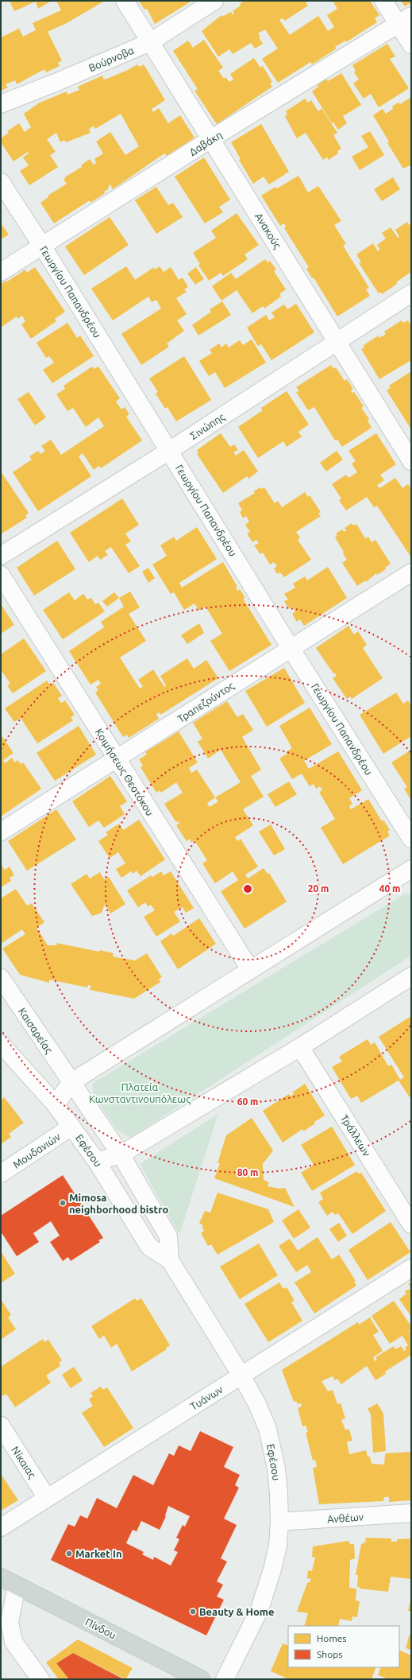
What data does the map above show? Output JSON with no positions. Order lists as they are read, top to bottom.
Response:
{
  "streets": {
    "main road": ["Πίνδου"],
    "street": [
      "Βούρνοβα",
      "Δαβάκη",
      "Ανακούς",
      "Γεωργίου Παπανδρέου",
      "Σινώπης",
      "Τραπεζούντος",
      "Κοιμήσεως Θεοτόκου",
      "Καισαρείας",
      "Τράλλεων",
      "Μουδανιών",
      "Εφέσου",
      "Τυάνων",
      "Νίκαιας",
      "Ανθέων"
    ]
  },
  "crossings": [
    ["Βούρνοβα", "Ανακούς"],
    ["Δαβάκη", "Ανακούς"],
    ["Δαβάκη", "Γεωργίου Παπανδρέου"],
    ["Ανακούς", "Σινώπης"],
    ["Γεωργίου Παπανδρέου", "Σινώπης"],
    ["Γεωργίου Παπανδρέου", "Τραπεζούντος"],
    ["Τραπεζούντος", "Κοιμήσεως Θεοτόκου"],
    ["Καισαρείας", "Εφέσου"],
    ["Μουδανιών", "Εφέσου"],
    ["Εφέσου", "Τυάνων"],
    ["Εφέσου", "Ανθέων"],
    ["Τυάνων", "Νίκαιας"]
  ],
  "parks": ["Πλατεία Κωνσταντινουπόλεως"],
  "places": ["Mimosa neighborhood bistro", "Market In", "Beauty & Home"],
  "legend": ["Homes", "Shops"],
  "rings": [
    "20 m",
    "40 m",
    "60 m",
    "80 m"
  ]
}
